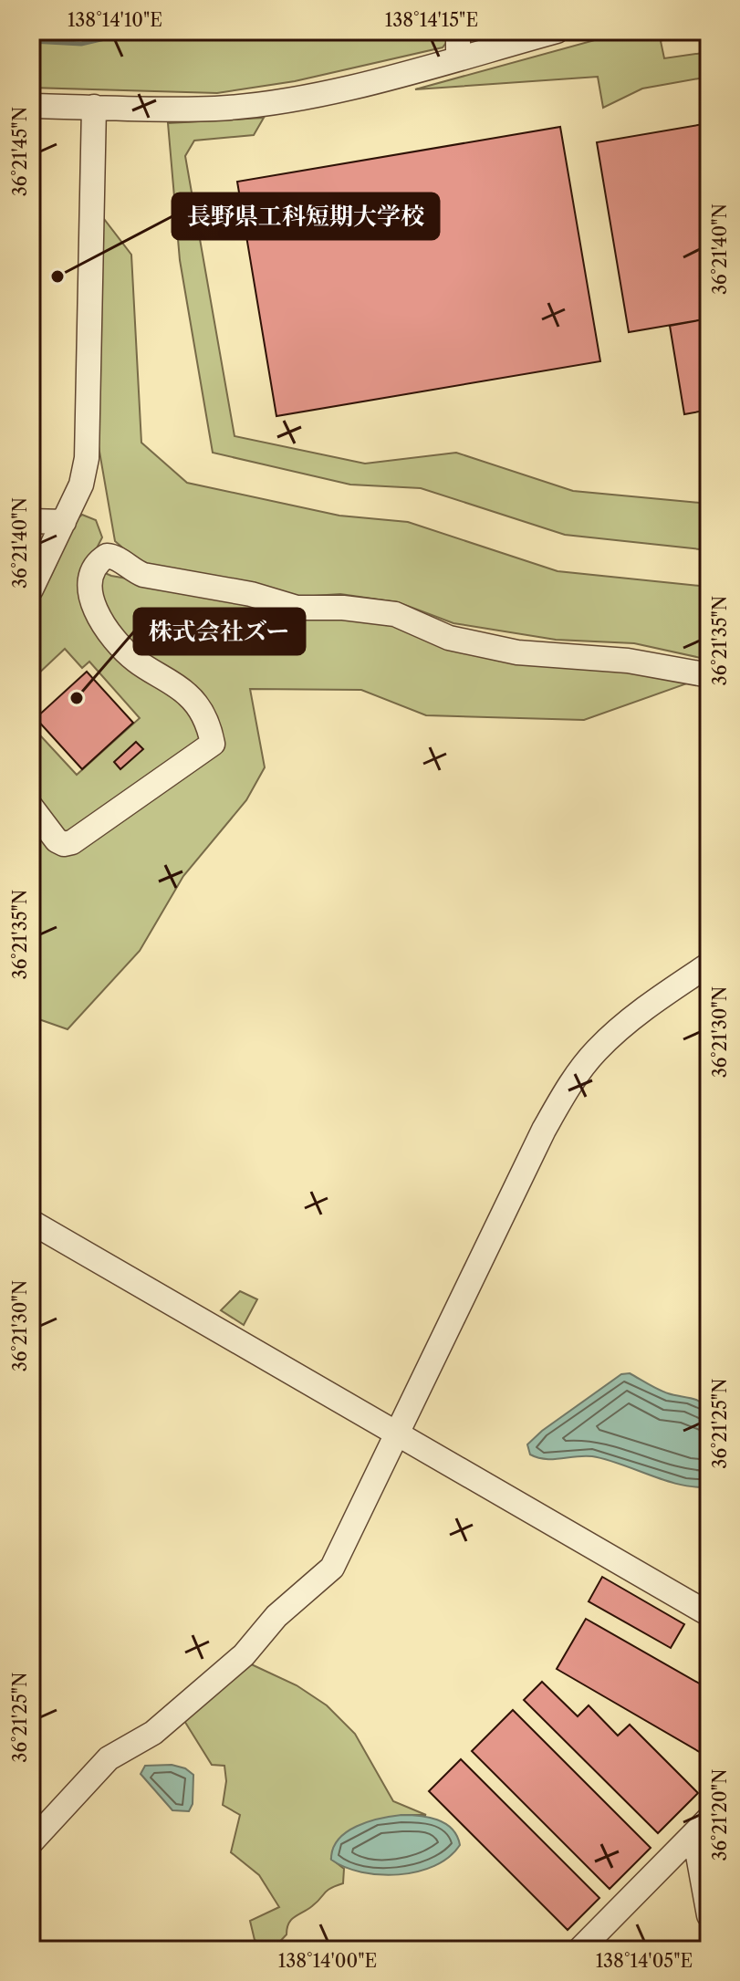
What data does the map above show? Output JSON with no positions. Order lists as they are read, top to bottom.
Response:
{
  "places": ["長野県工科短期大学校", "株式会社ズー"],
  "coordinates": [
    "138°14'10\"E",
    "138°14'15\"E",
    "36°21'45\"N",
    "36°21'40\"N",
    "36°21'35\"N",
    "36°21'30\"N",
    "36°21'25\"N",
    "36°21'20\"N",
    "138°14'00\"E",
    "138°14'05\"E"
  ]
}
